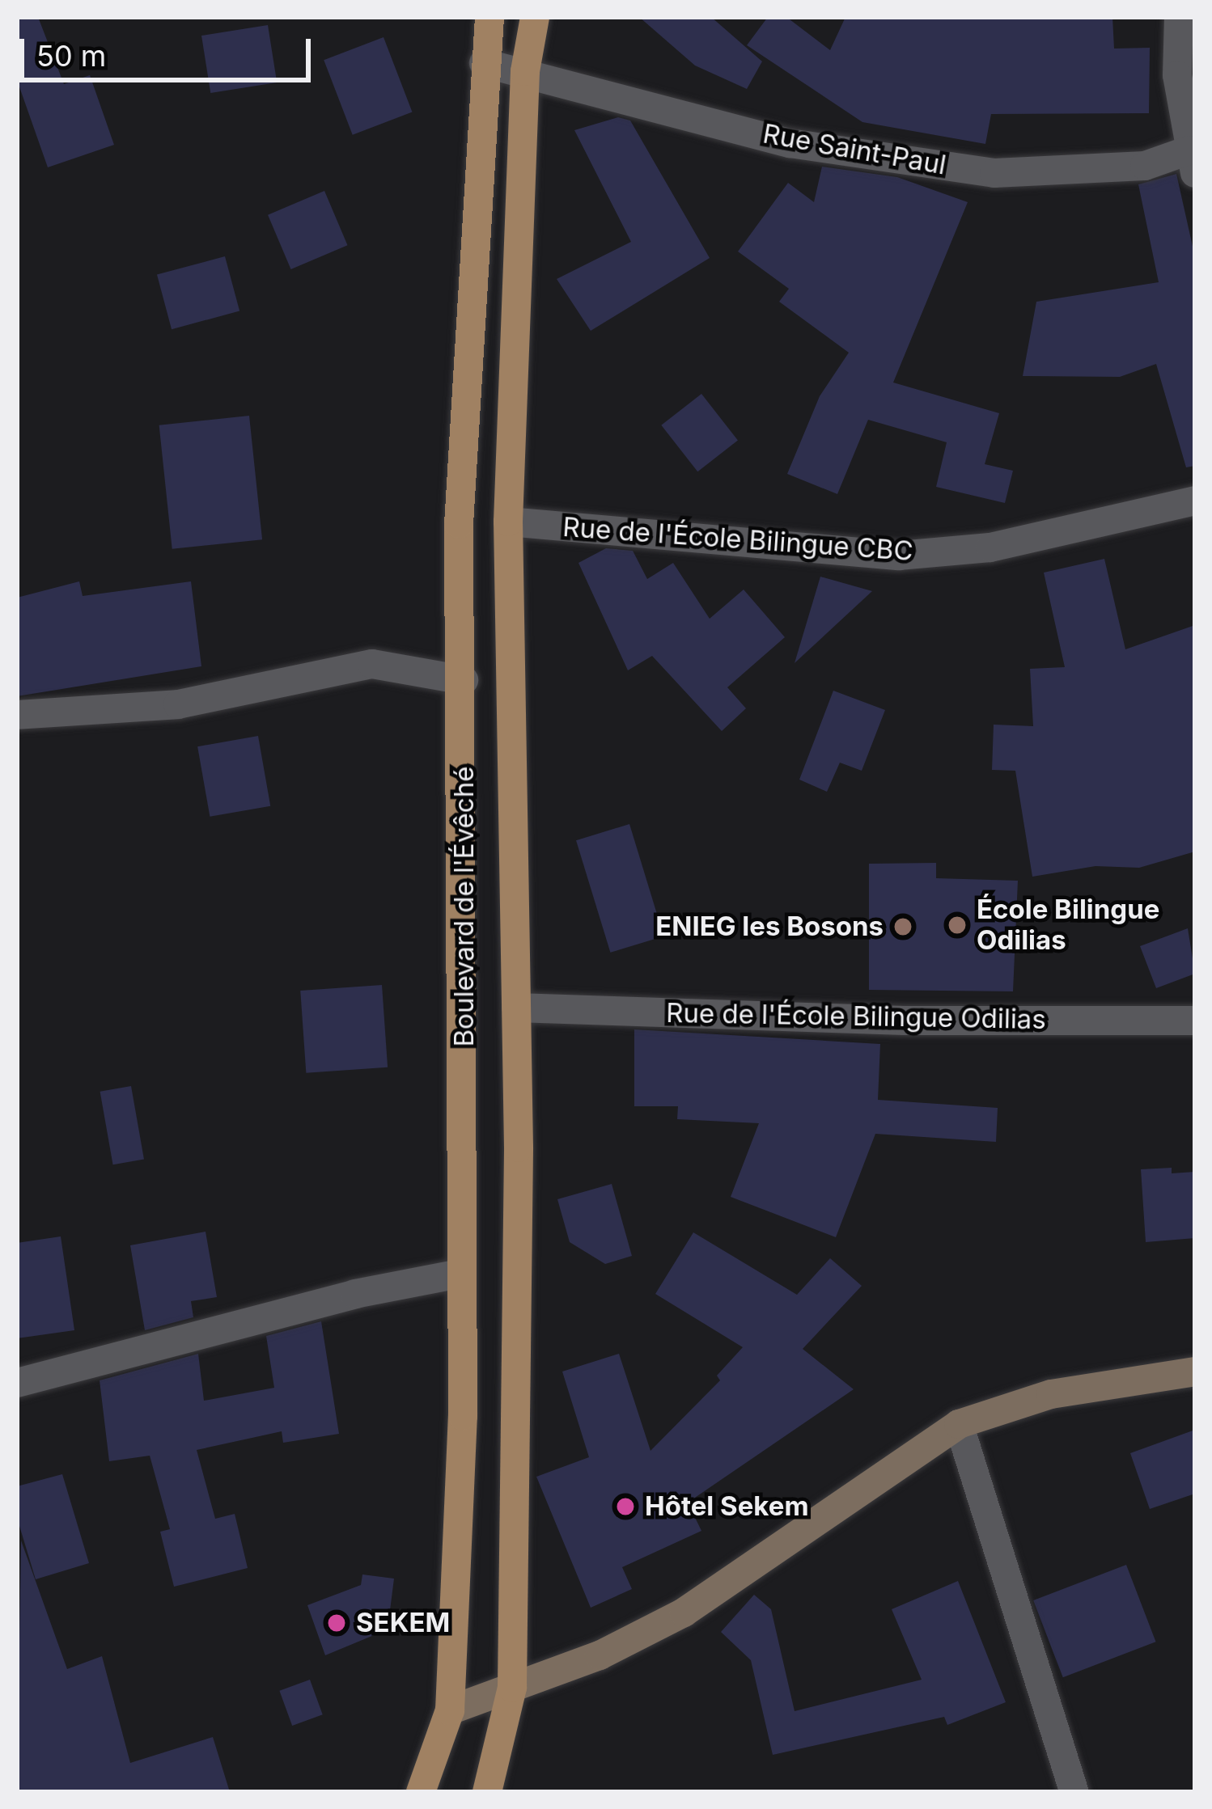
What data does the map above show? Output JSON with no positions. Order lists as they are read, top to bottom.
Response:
{
  "streets": {
    "main road": ["Boulevard de l'Évêché"],
    "street": ["Rue Saint-Paul", "Rue de l'École Bilingue CBC", "Rue de l'École Bilingue Odilias"]
  },
  "crossings": [
    ["Rue Saint-Paul", "Boulevard de l'Évêché"],
    ["Rue de l'École Bilingue CBC", "Boulevard de l'Évêché"],
    ["Boulevard de l'Évêché", "Rue de l'École Bilingue Odilias"]
  ],
  "places": [
    "École Bilingue Odilias",
    "ENIEG les Bosons",
    "Hôtel Sekem",
    "SEKEM"
  ],
  "scale_bar": "50 m"
}
